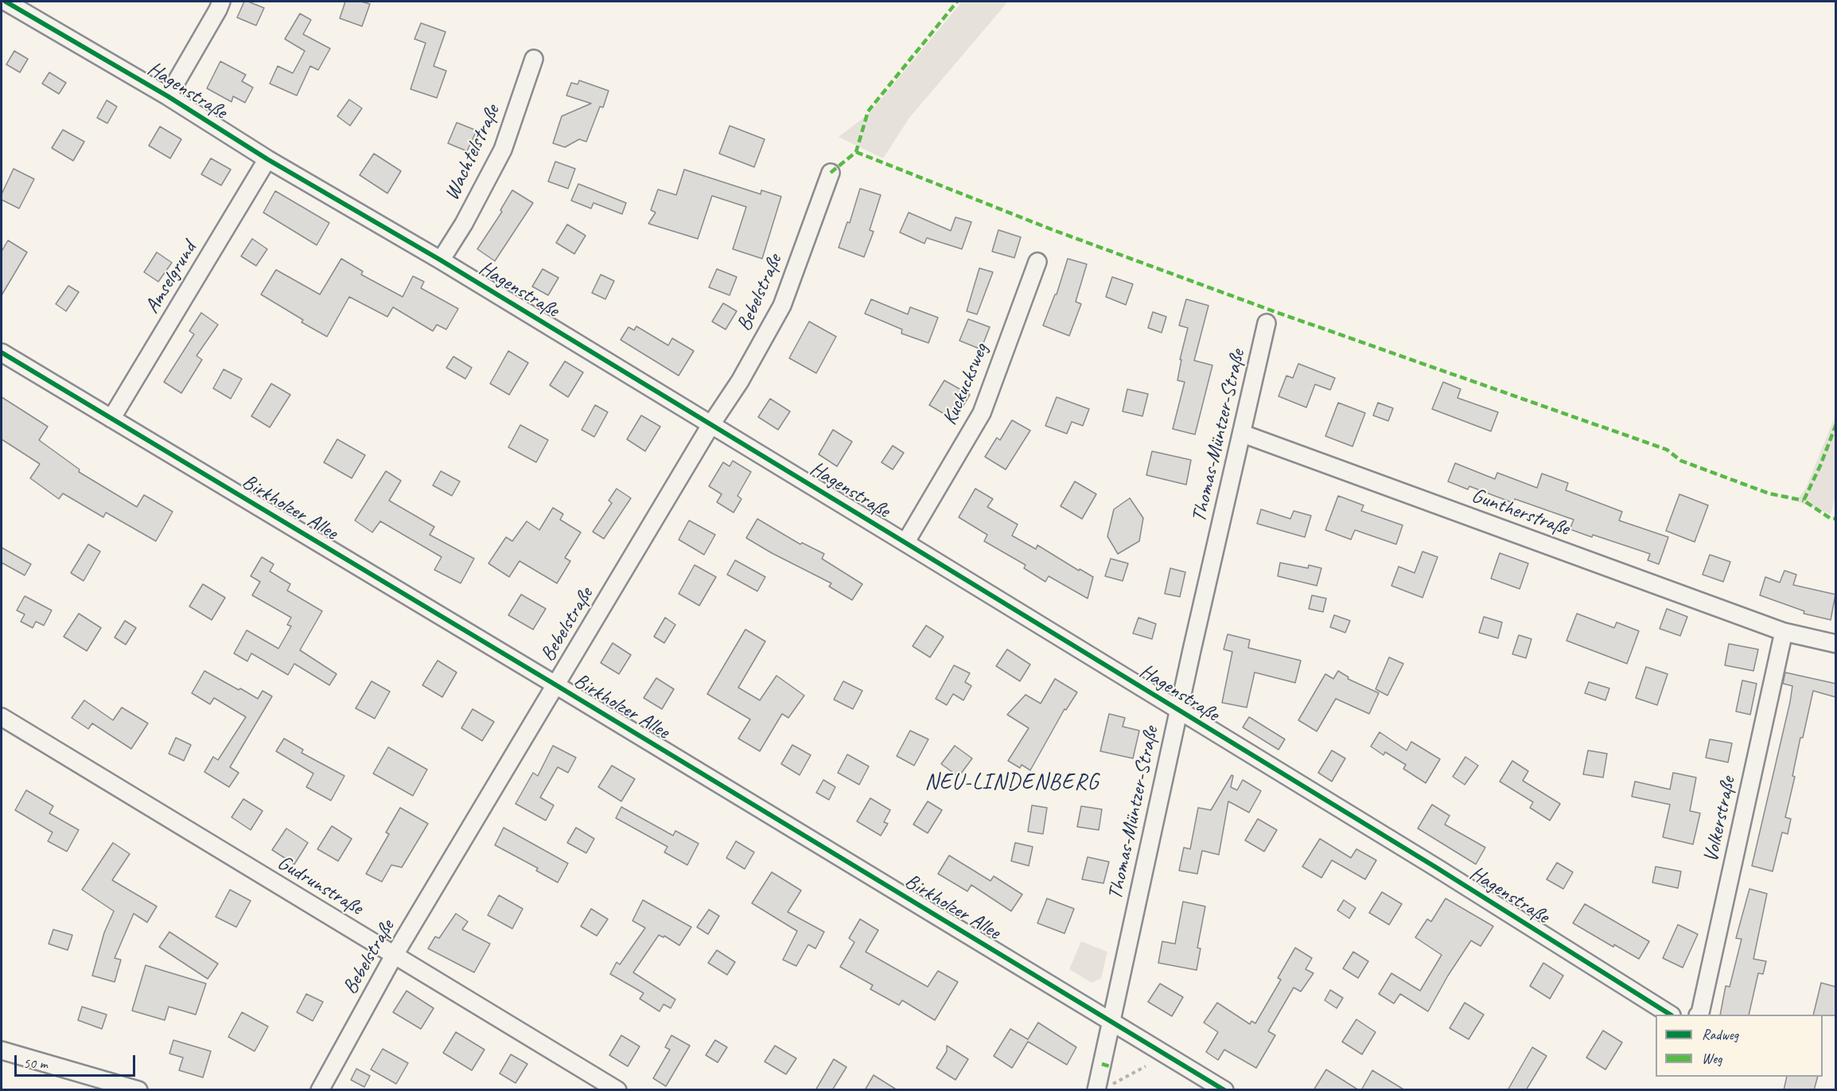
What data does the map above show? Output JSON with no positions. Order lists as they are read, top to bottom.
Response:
{
  "streets": {
    "street": [
      "Hagenstraße",
      "Wachtelstraße",
      "Amselgrund",
      "Bebelstraße",
      "Kuckucksweg",
      "Thomas-Müntzer-Straße",
      "Birkholzer Allee",
      "Guntherstraße",
      "Volkerstraße",
      "Gudrunstraße"
    ]
  },
  "crossings": [
    ["Hagenstraße", "Wachtelstraße"],
    ["Hagenstraße", "Amselgrund"],
    ["Hagenstraße", "Bebelstraße"],
    ["Hagenstraße", "Kuckucksweg"],
    ["Hagenstraße", "Thomas-Müntzer-Straße"],
    ["Amselgrund", "Birkholzer Allee"],
    ["Bebelstraße", "Birkholzer Allee"],
    ["Bebelstraße", "Gudrunstraße"],
    ["Thomas-Müntzer-Straße", "Birkholzer Allee"],
    ["Thomas-Müntzer-Straße", "Guntherstraße"],
    ["Guntherstraße", "Volkerstraße"]
  ],
  "districts": ["NEU-LINDENBERG"],
  "legend": ["Radweg", "Weg"],
  "scale_bar": "50 m"
}
